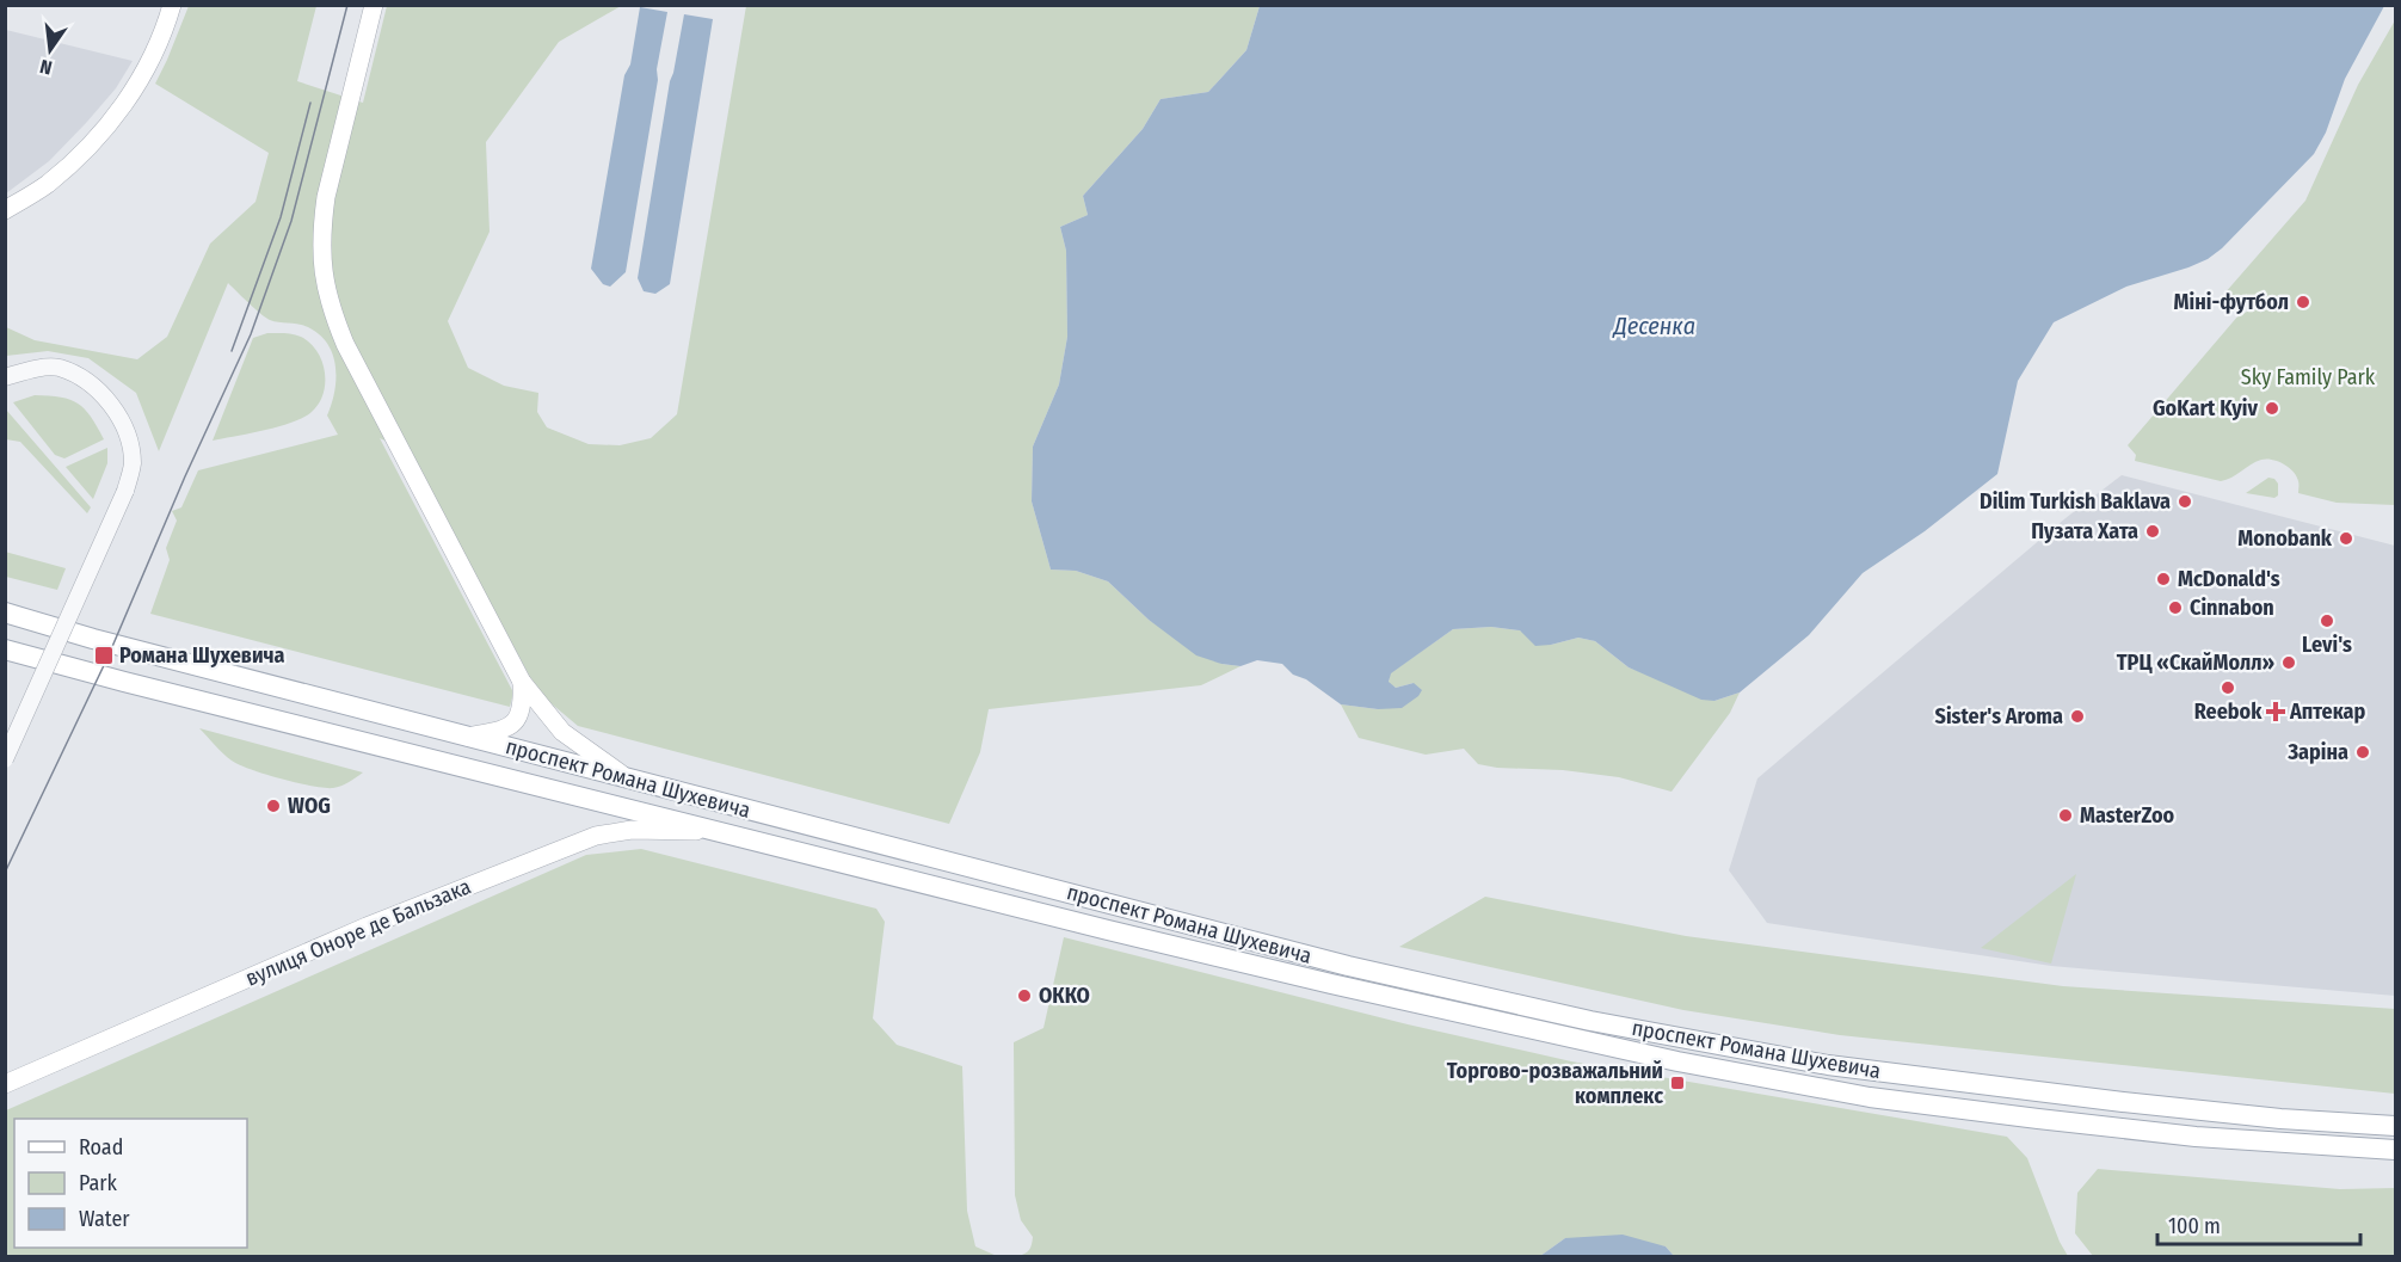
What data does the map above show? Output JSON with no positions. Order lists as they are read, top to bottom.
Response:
{
  "streets": {
    "main road": ["проспект Романа Шухевича", "вулиця Оноре де Бальзака"]
  },
  "crossings": [
    ["проспект Романа Шухевича", "вулиця Оноре де Бальзака"]
  ],
  "water": ["Десенка"],
  "parks": ["Sky Family Park"],
  "places": {
    "other": [
      "Міні-футбол",
      "GoKart Kyiv",
      "Dilim Turkish Baklava",
      "Пузата Хата",
      "Monobank",
      "McDonald's",
      "Cinnabon",
      "Levi's",
      "ТРЦ «СкайМолл»",
      "Reebok",
      "Sister's Aroma",
      "Заріна",
      "WOG",
      "MasterZoo",
      "ОККО"
    ],
    "transit": ["Романа Шухевича", "Торгово-розважальний комплекс"],
    "health": ["Аптекар"]
  },
  "legend": ["Road", "Park", "Water"],
  "scale_bar": "100 m",
  "north": "bottom"
}
